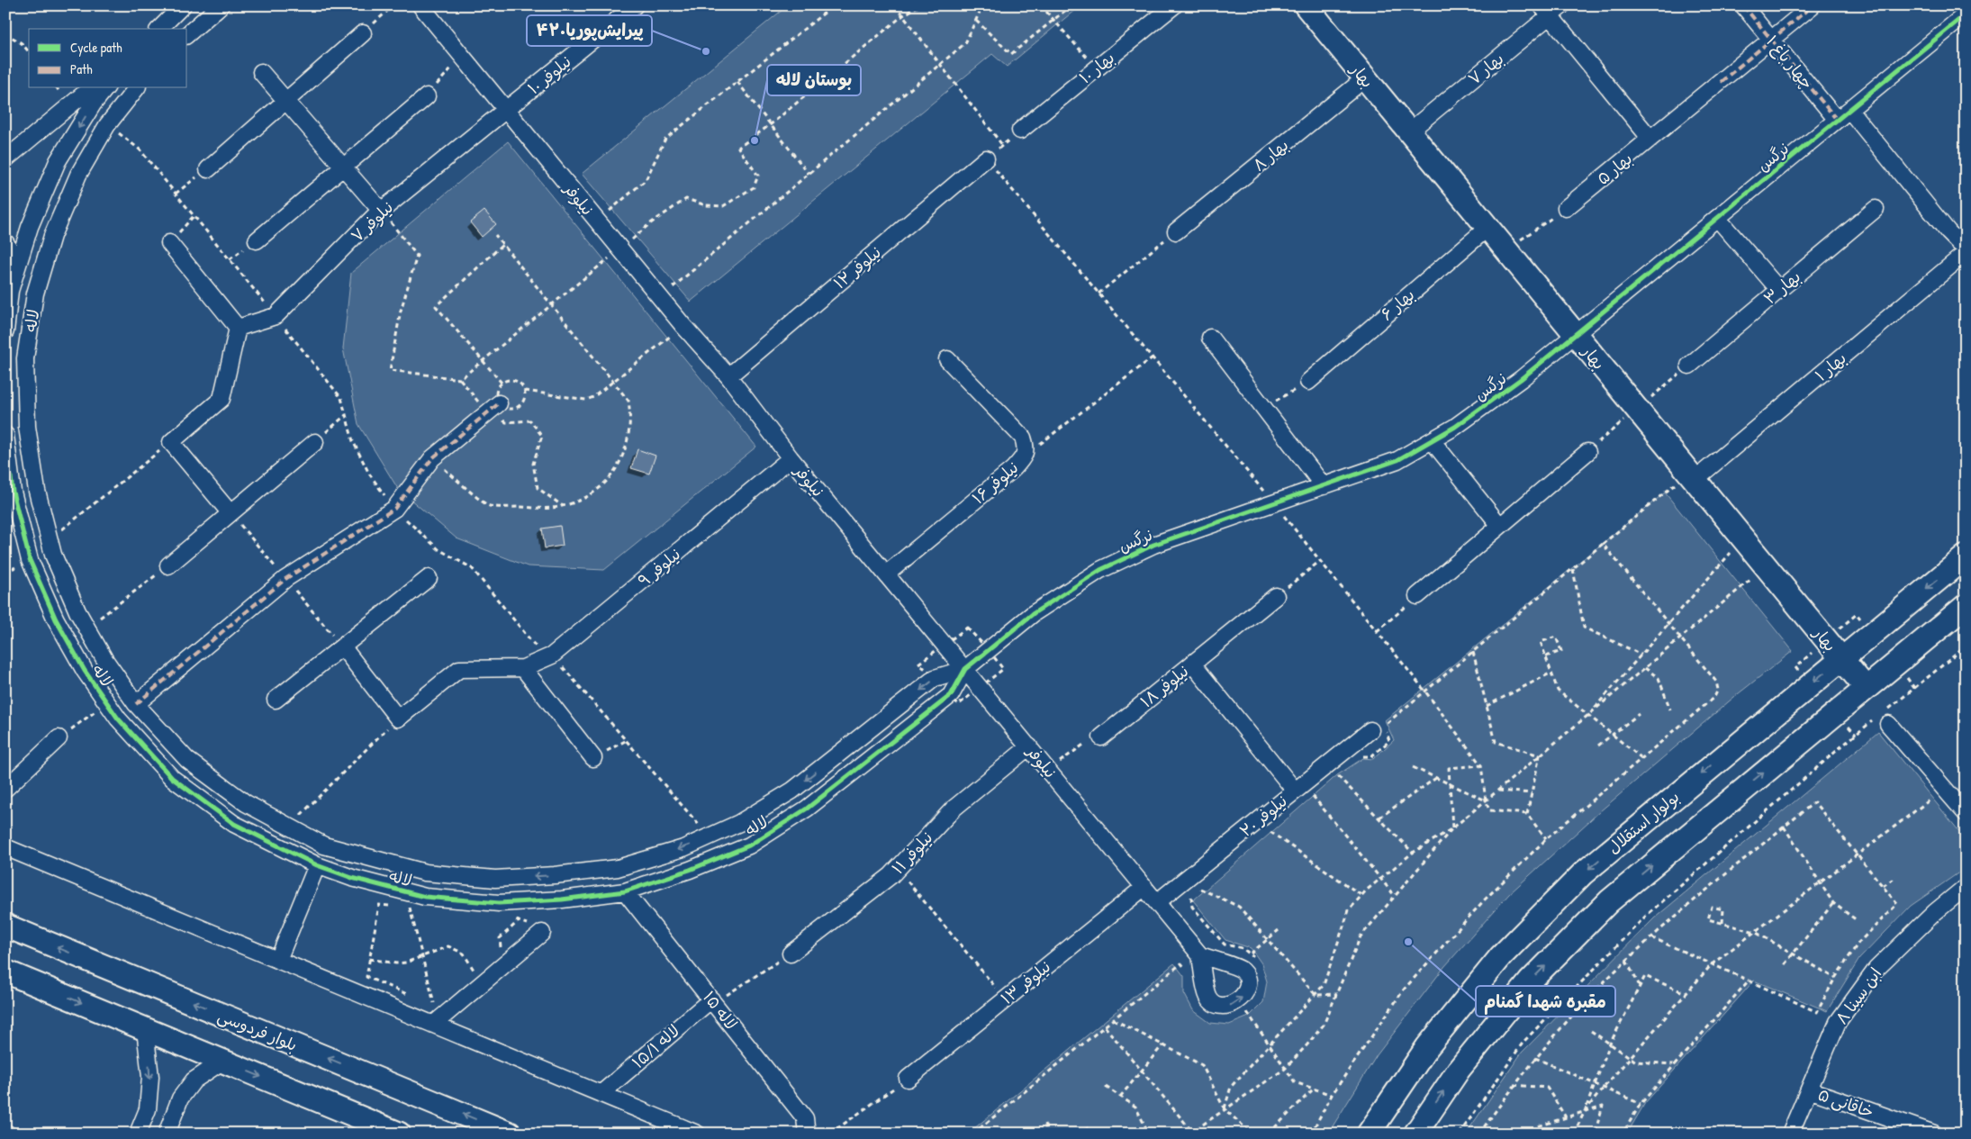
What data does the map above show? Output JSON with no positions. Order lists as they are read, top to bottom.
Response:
{
  "streets": {
    "main road": ["بهار", "بولوار استقلال", "بلوار فردوسی"],
    "street": [
      "چهار باغ ۱",
      "بهار ۱۰",
      "بهار ۷",
      "نیلوفر ۱۰",
      "بهار ۸",
      "نرگس",
      "بهار ۵",
      "نیلوفر",
      "نیلوفر ۷",
      "نیلوفر ۱۲",
      "بهار ۳",
      "بهار ۶",
      "لاله",
      "بهار ۱",
      "نیلوفر ۱۶",
      "نیلوفر ۹",
      "نیلوفر ۱۸",
      "نیلوفر ۲۰",
      "نیلوفر ۱۱",
      "نیلوفر ۱۳",
      "ابن سینا ۸",
      "لاله ۱۵",
      "لاله ۱۵/۱",
      "خاقانی ۵"
    ]
  },
  "crossings": [
    ["چهار باغ ۱", "نرگس"],
    ["چهار باغ ۱", "بهار ۵"],
    ["بهار ۷", "بهار"],
    ["نیلوفر ۱۰", "نیلوفر"],
    ["نیلوفر ۱۰", "نیلوفر ۷"],
    ["بهار", "بهار ۸"],
    ["بهار", "نرگس"],
    ["بهار", "بهار ۶"],
    ["بهار", "بهار ۱"],
    ["بهار", "بولوار استقلال"],
    ["نرگس", "نیلوفر"],
    ["نرگس", "لاله"],
    ["نیلوفر", "نیلوفر ۷"],
    ["نیلوفر", "نیلوفر ۱۲"],
    ["نیلوفر", "لاله"],
    ["نیلوفر", "نیلوفر ۱۶"],
    ["نیلوفر", "نیلوفر ۹"],
    ["نیلوفر", "نیلوفر ۲۰"],
    ["نیلوفر", "نیلوفر ۱۱"],
    ["نیلوفر", "نیلوفر ۱۳"],
    ["لاله", "لاله ۱۵"],
    ["ابن سینا ۸", "خاقانی ۵"],
    ["لاله ۱۵", "لاله ۱۵/۱"]
  ],
  "places": ["پیرایش‌پوریا۴۲۰", "بوستان لاله", "مقبره شهدا گمنام"],
  "legend": ["Cycle path", "Path"]
}
